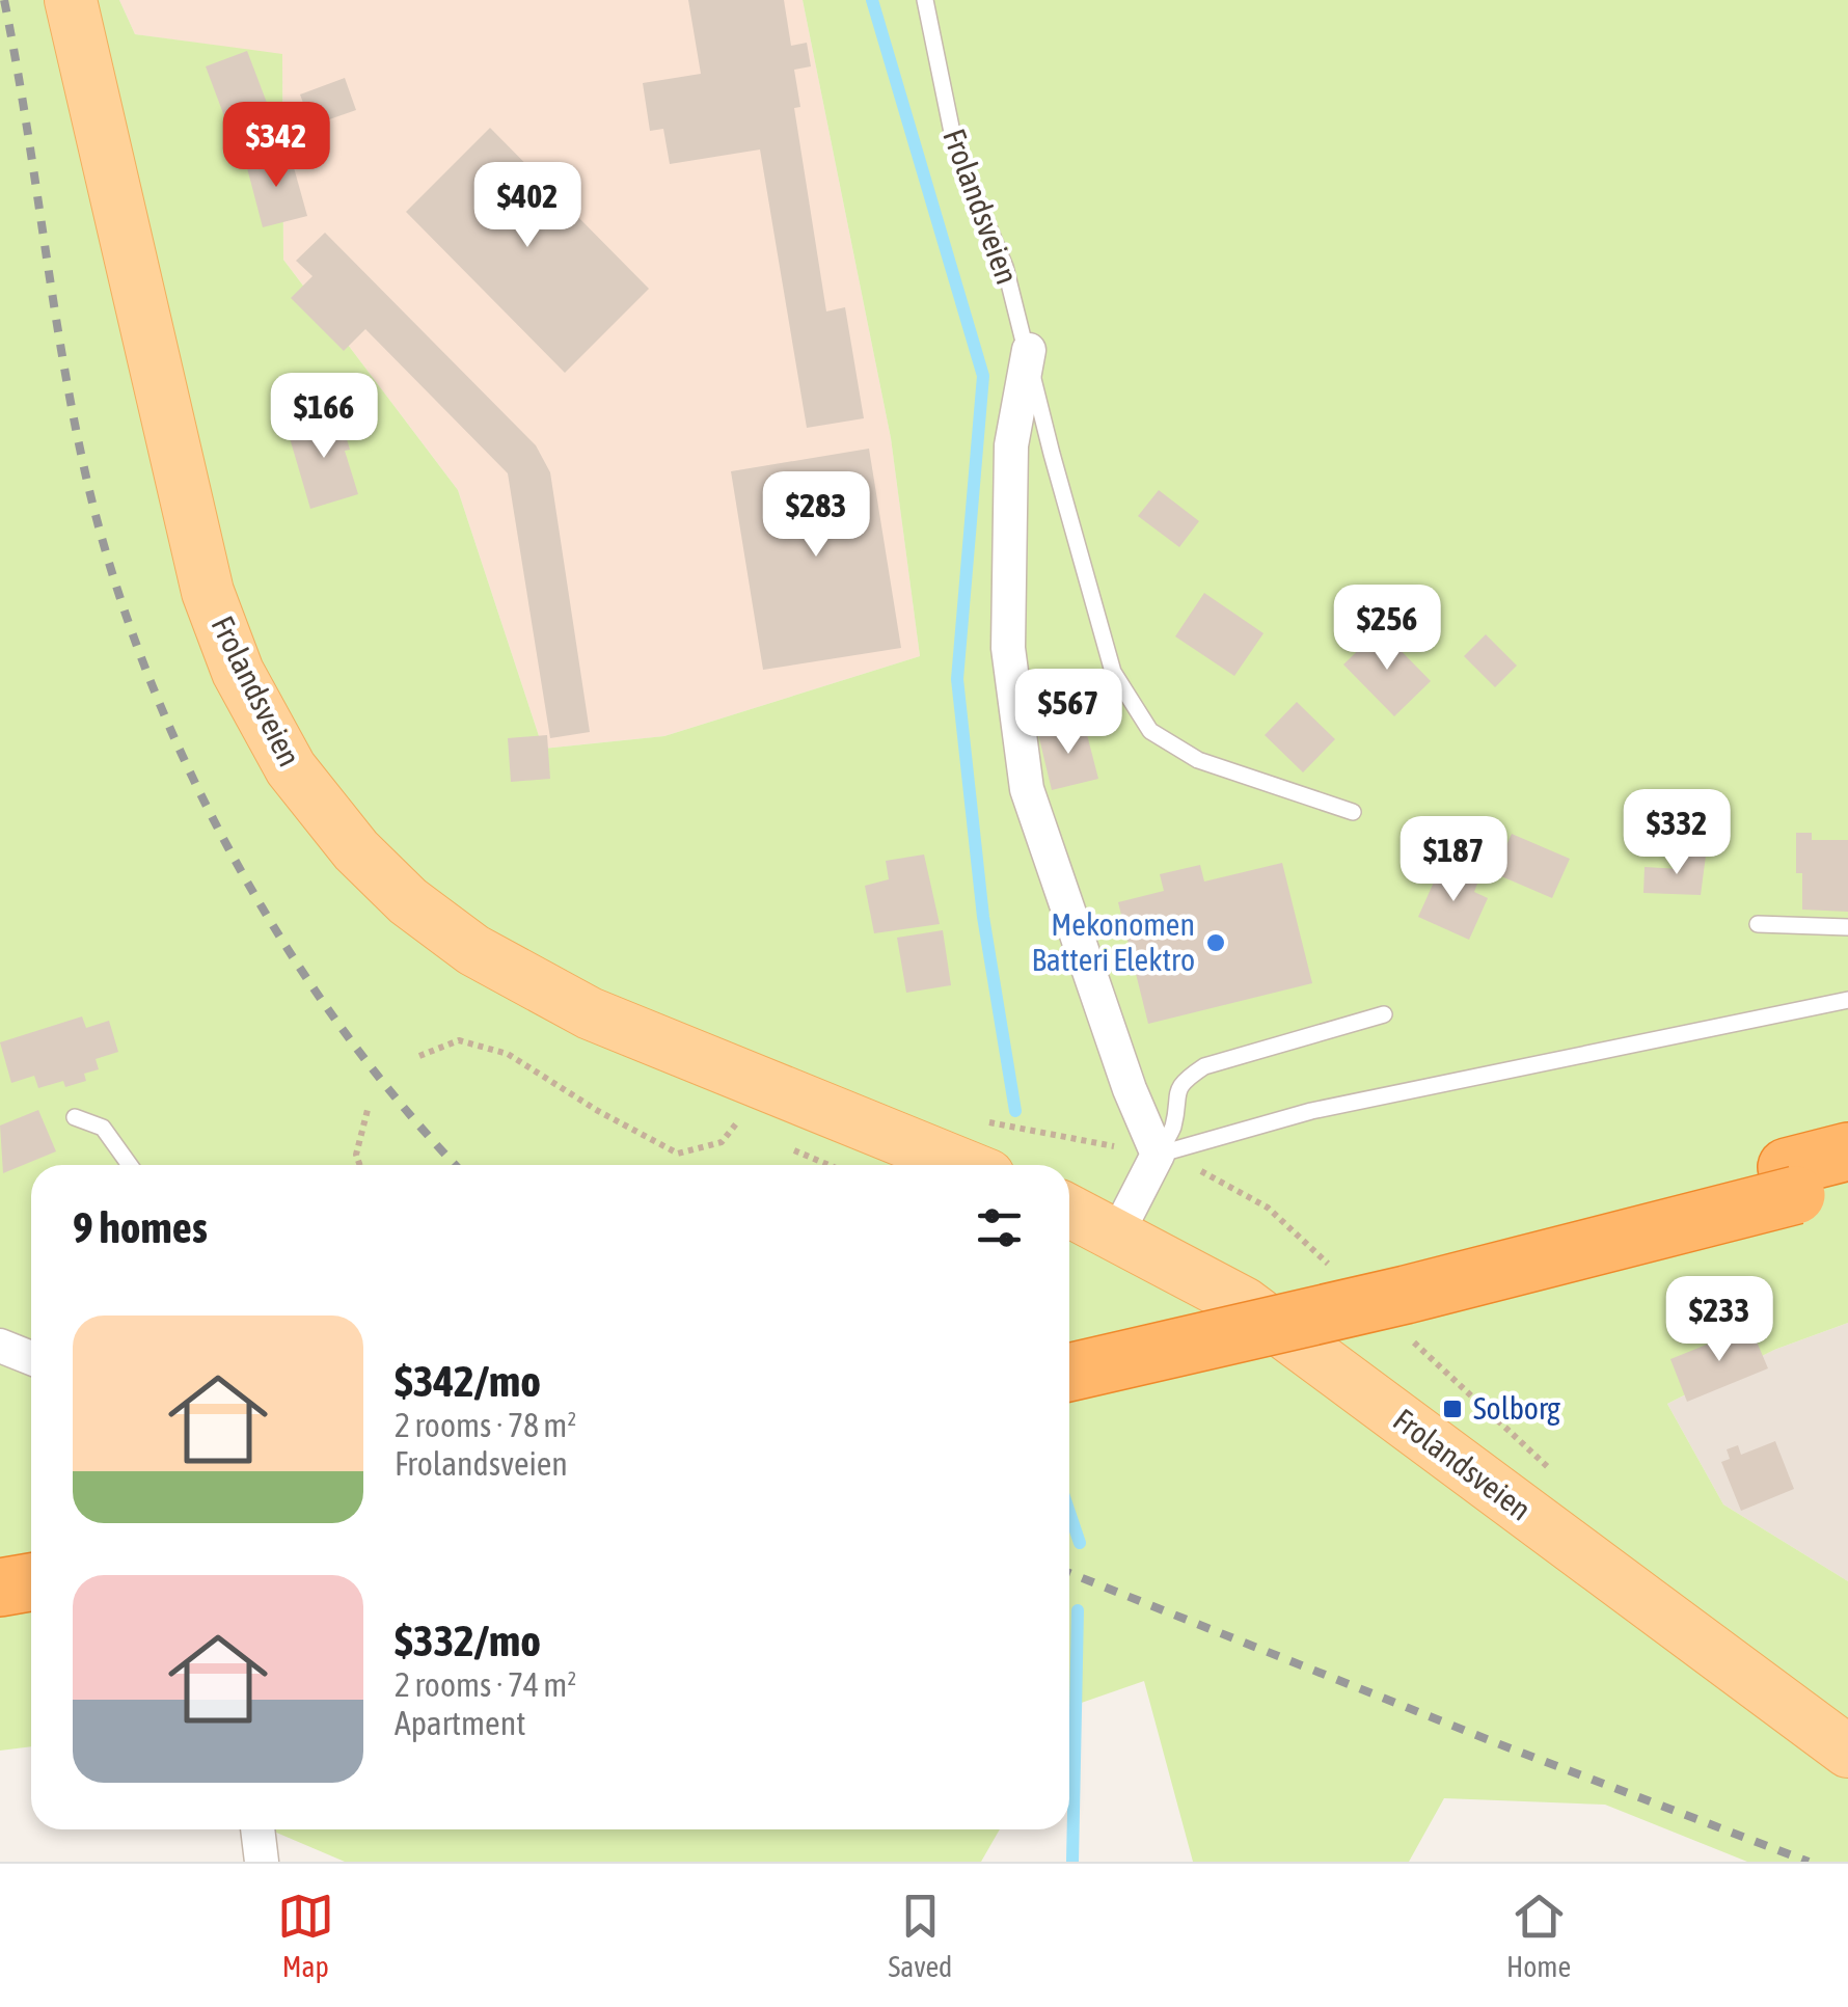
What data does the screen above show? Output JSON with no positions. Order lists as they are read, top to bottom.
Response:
{
  "streets": {
    "main road": ["Frolandsveien"]
  },
  "places": {
    "other": ["Mekonomen Batteri Elektro"],
    "transit": ["Solborg"]
  },
  "page": {
    "price": [
      "$342",
      "$402",
      "$166",
      "$283",
      "$256",
      "$567",
      "$332",
      "$187",
      "$233"
    ],
    "heading": "9 homes",
    "list": [
      {
        "name": "$342/mo",
        "note": "2 rooms · 78 m² · Frolandsveien"
      },
      {
        "name": "$332/mo",
        "note": "2 rooms · 74 m² · Apartment"
      }
    ],
    "tabs": ["Map", "Saved", "Home"]
  }
}
